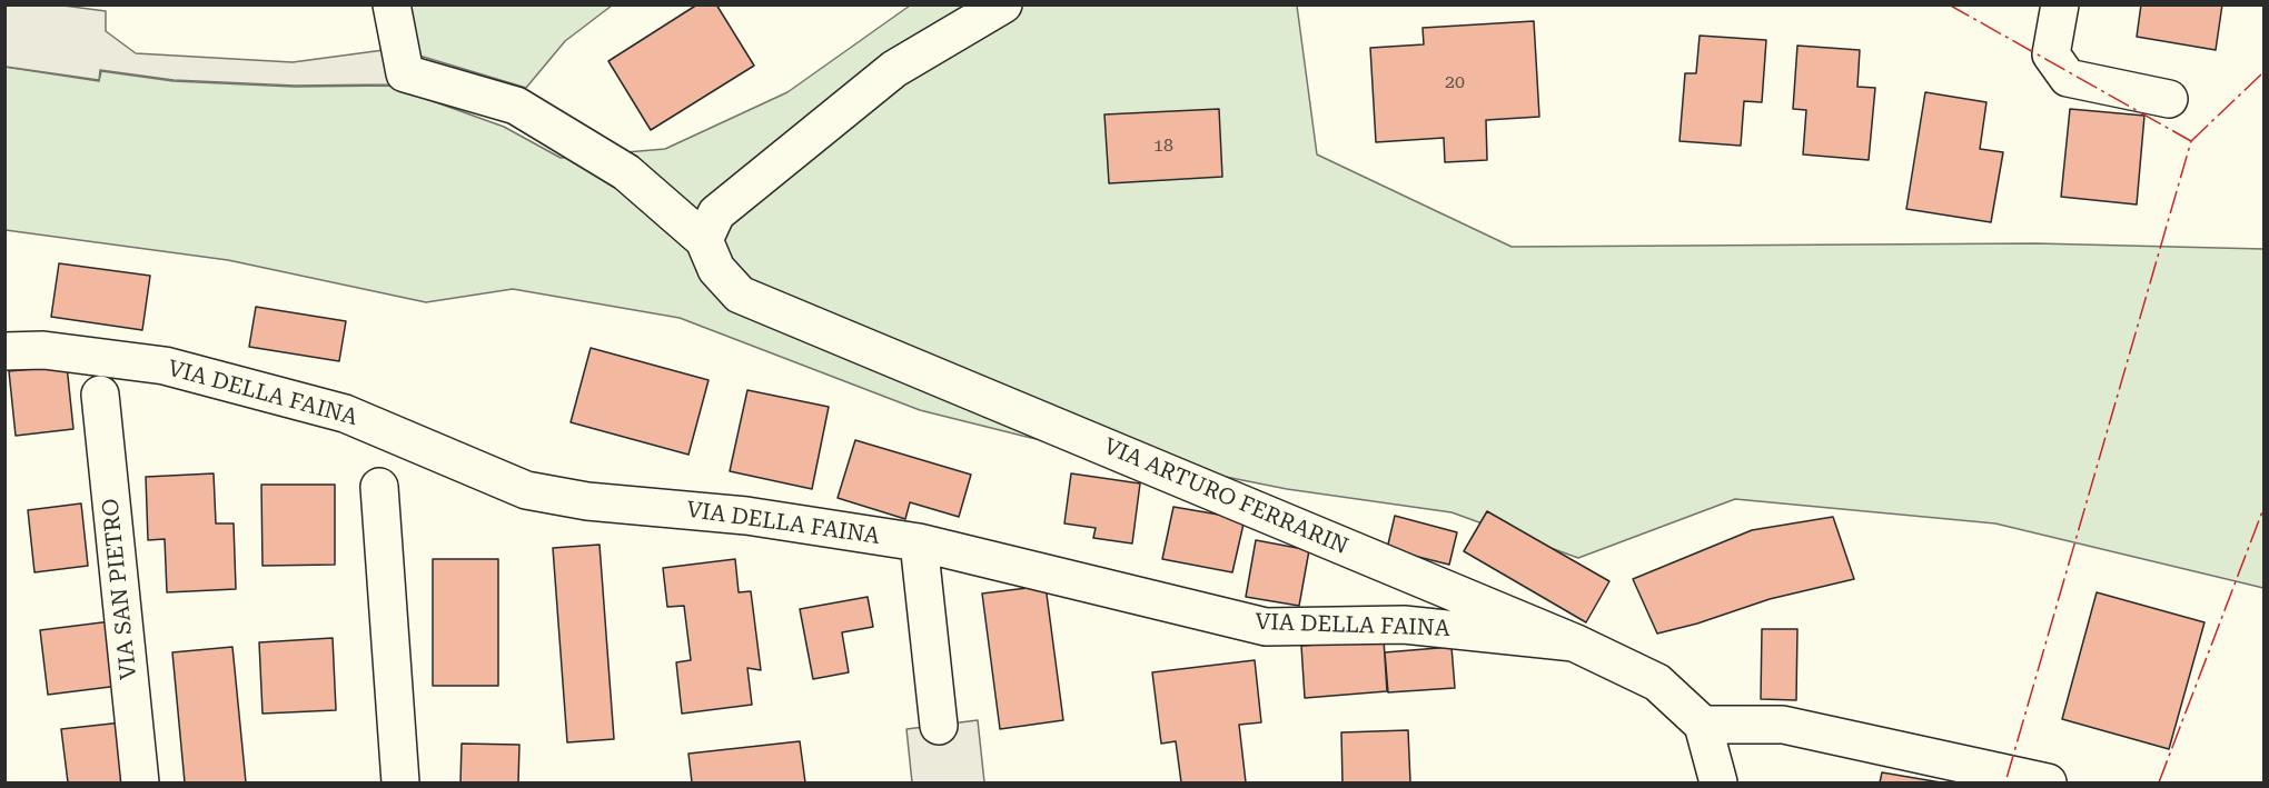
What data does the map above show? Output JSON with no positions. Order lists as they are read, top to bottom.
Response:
{
  "streets": {
    "street": ["VIA DELLA FAINA", "VIA ARTURO FERRARIN", "VIA SAN PIETRO"]
  },
  "crossings": [
    ["VIA DELLA FAINA", "VIA ARTURO FERRARIN"]
  ],
  "house_numbers": ["20", "18"]
}
